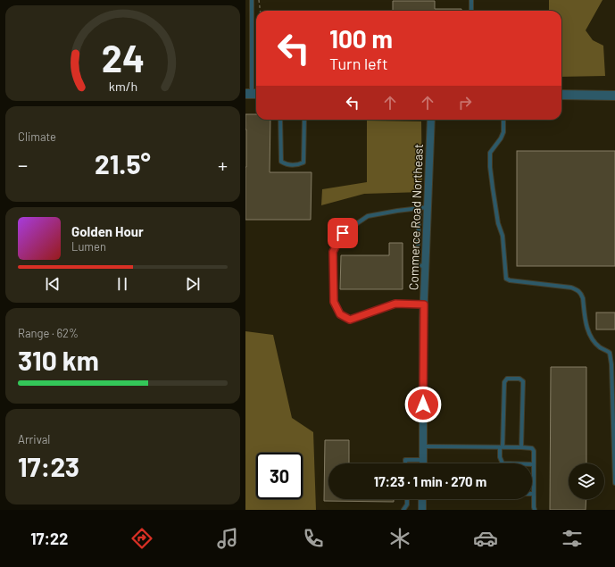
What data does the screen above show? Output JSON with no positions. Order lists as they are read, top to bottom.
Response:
{
  "streets": {
    "street": ["Commerce Road Northeast"]
  },
  "page": {
    "turn": ["100 m", "Turn left"],
    "tile": [
      "Climate",
      ["Range · 62%", "310 km"],
      ["Arrival", "17:23"]
    ],
    "heat": ["−", "21.5°", "+"],
    "song": ["Golden Hour", "Lumen"],
    "limit": "30",
    "trip": "17:23 · 1 min · 270 m",
    "tabs": "17:22",
    "gauge": ["24", "km/h"]
  }
}
